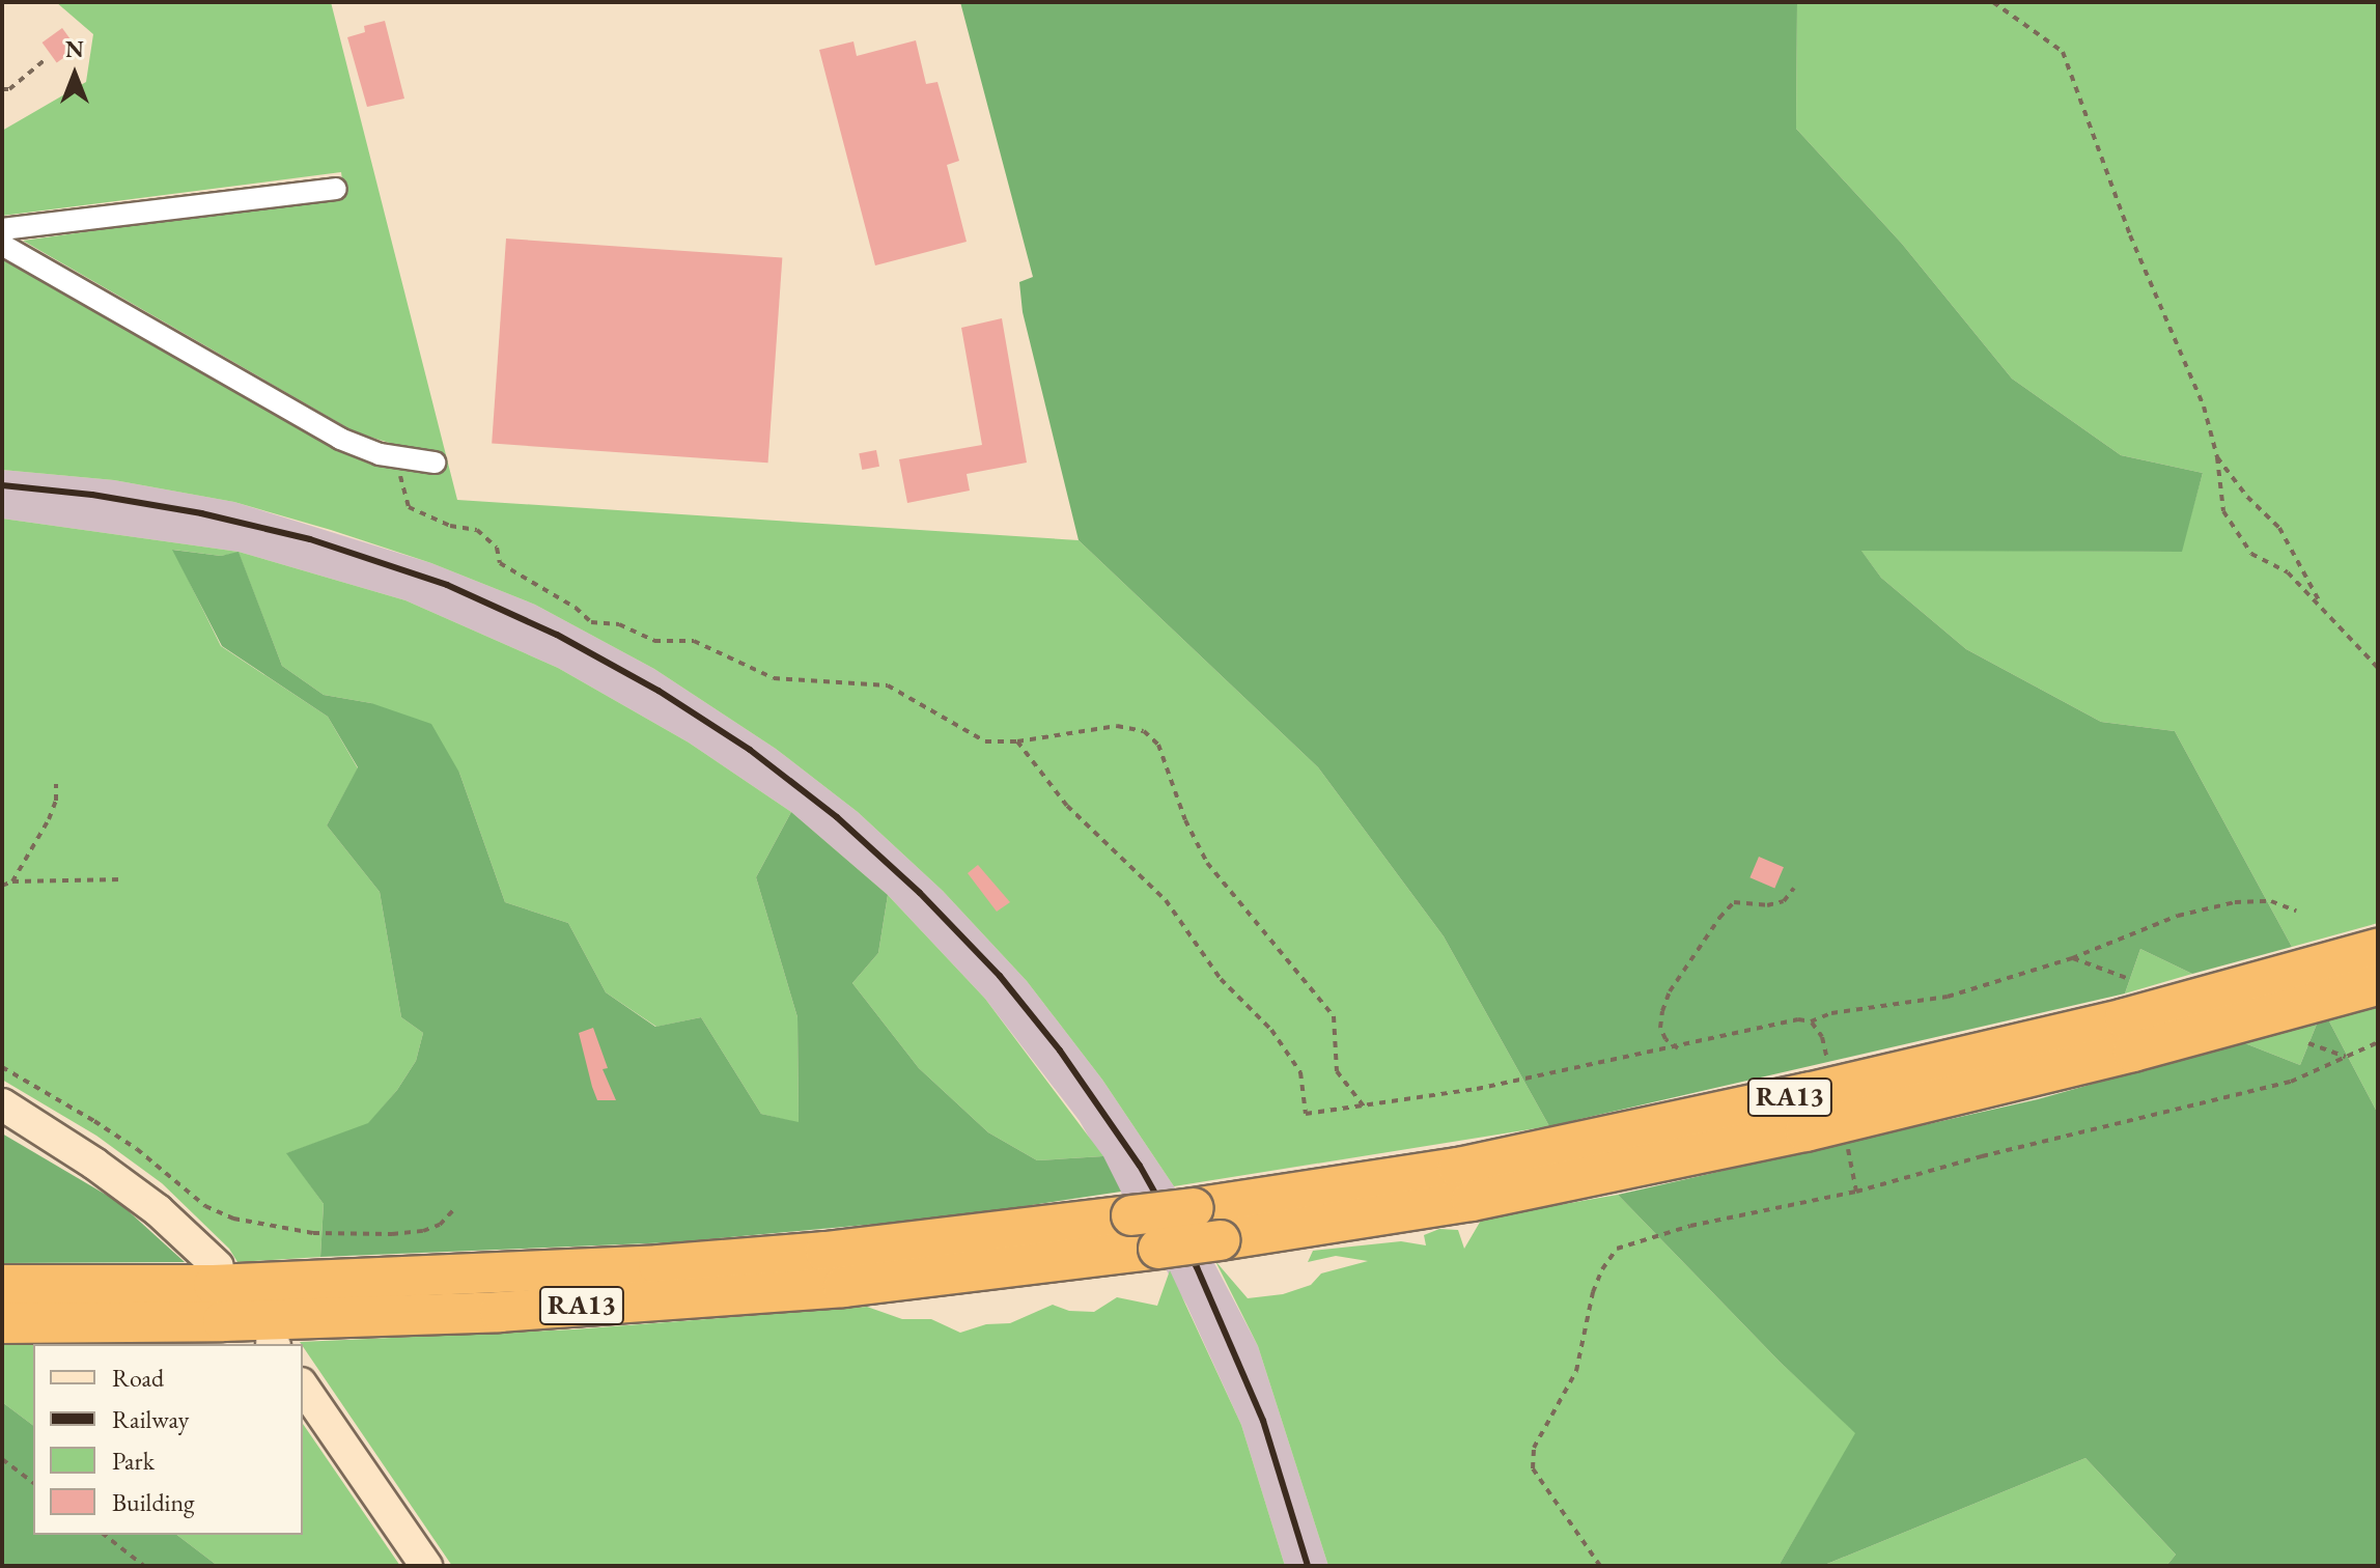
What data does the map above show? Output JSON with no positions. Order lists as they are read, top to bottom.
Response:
{
  "streets": {
    "highway": ["RA13"]
  },
  "legend": [
    "Road",
    "Railway",
    "Park",
    "Building"
  ],
  "north": "top"
}
